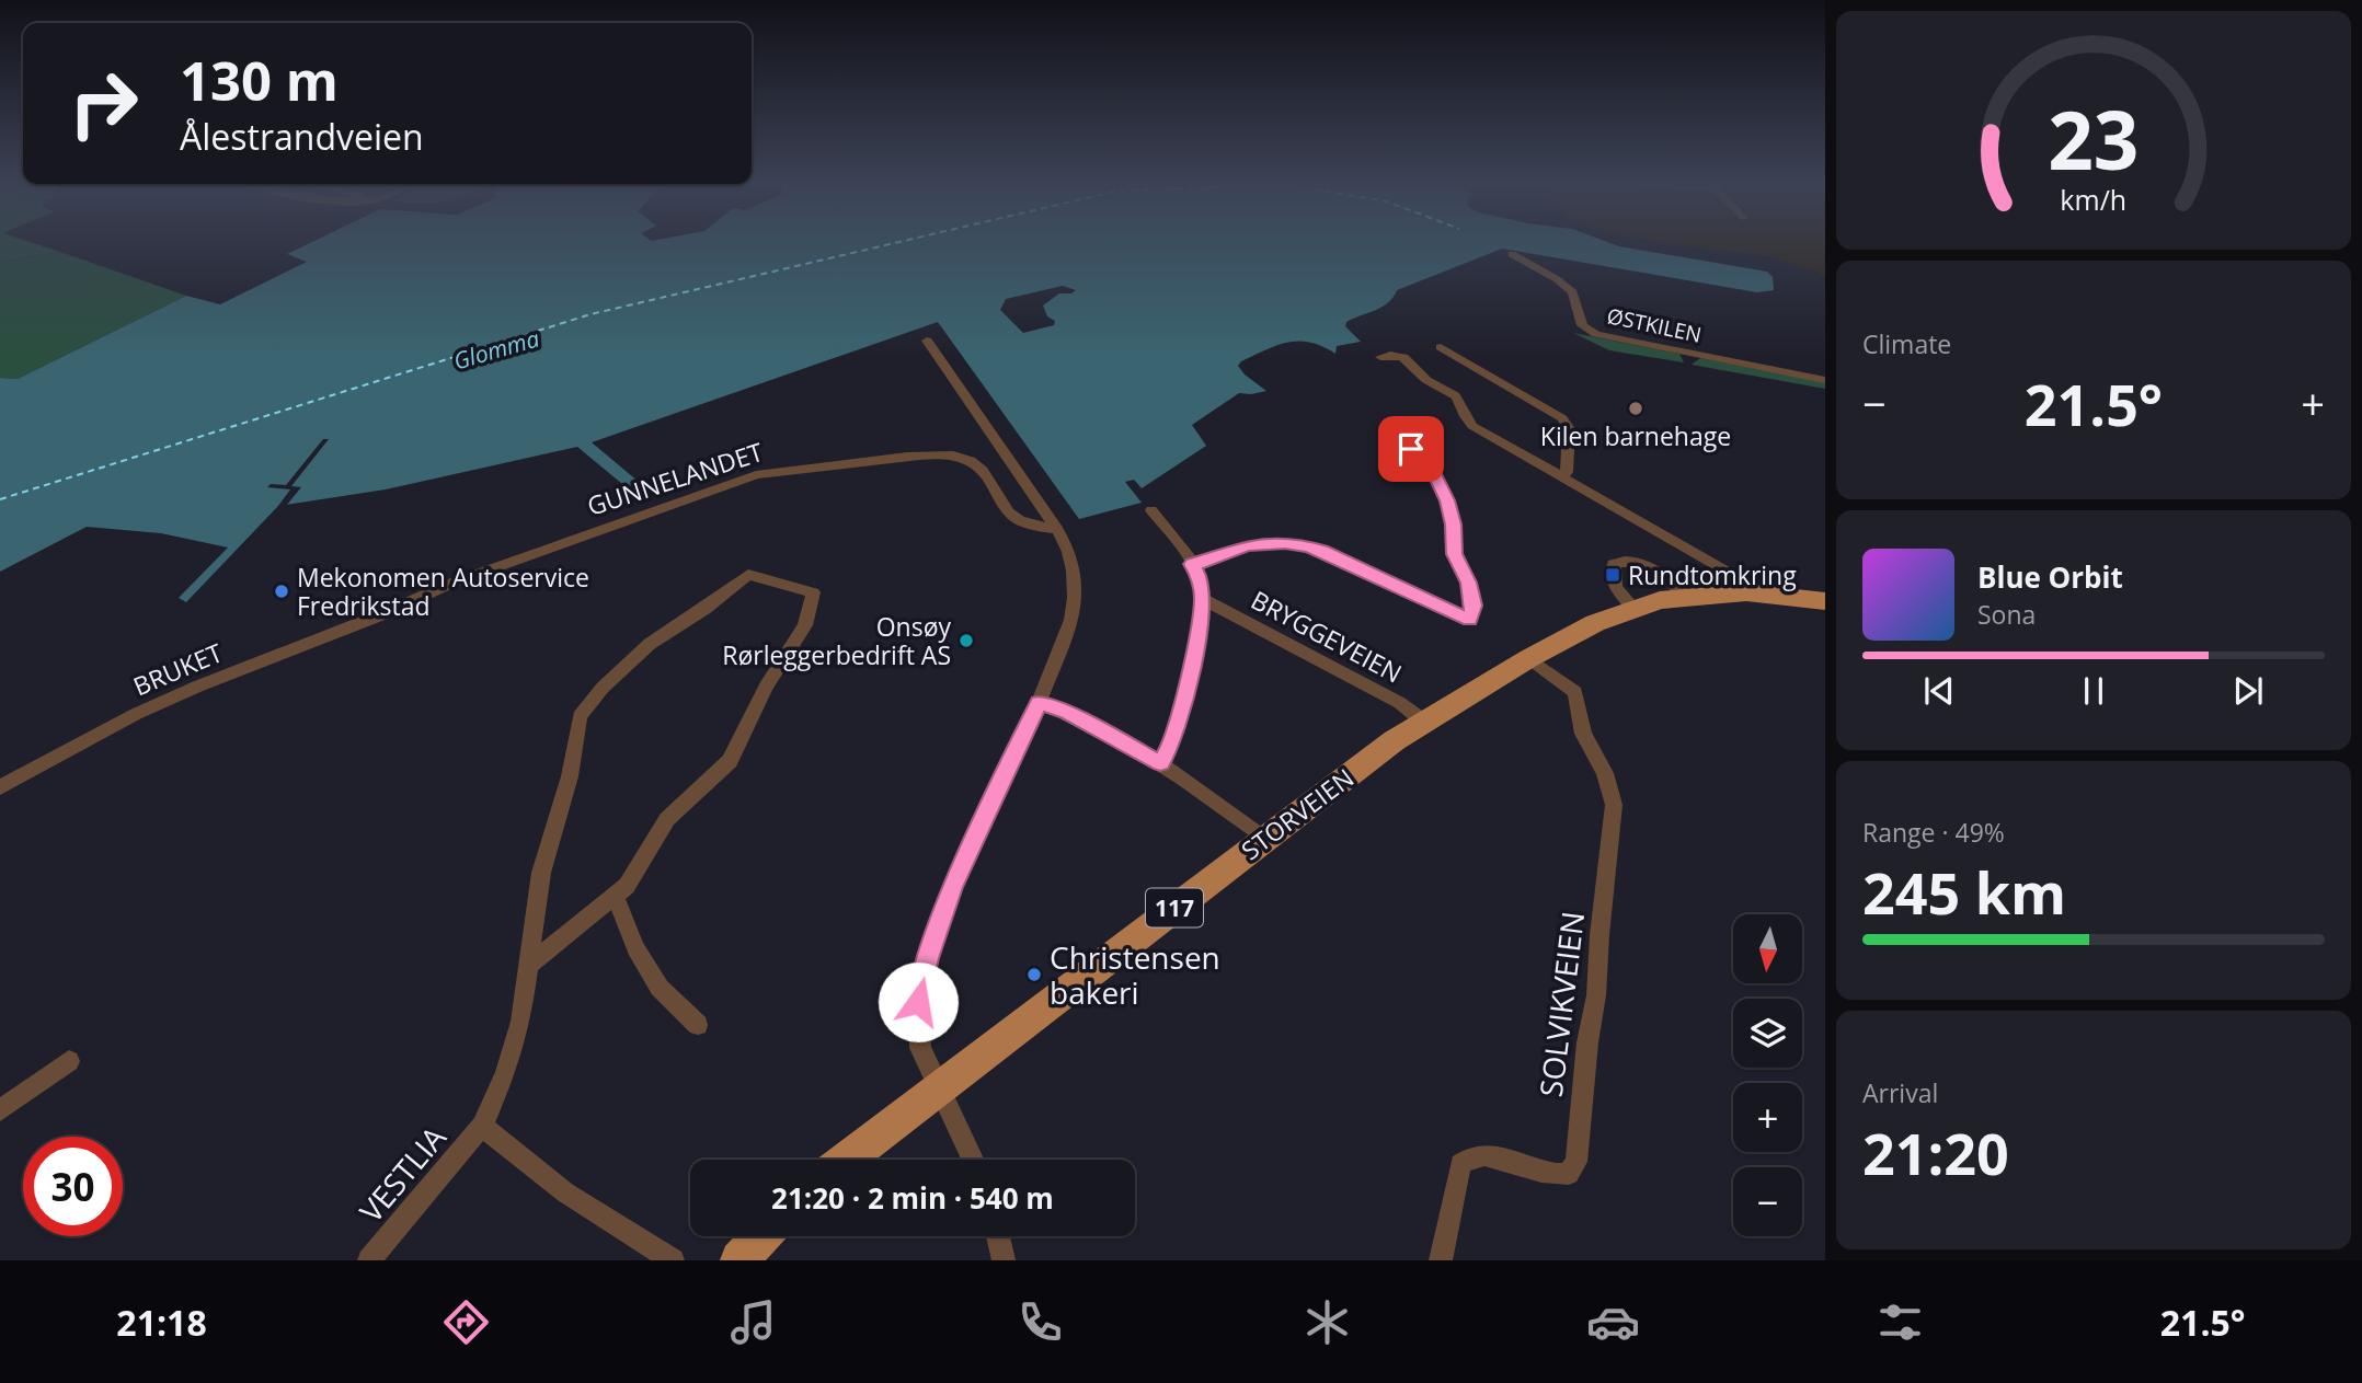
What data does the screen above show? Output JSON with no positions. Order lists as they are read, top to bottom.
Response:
{
  "streets": {
    "main road": ["STORVEIEN", "117"],
    "street": [
      "ØSTKILEN",
      "GUNNELANDET",
      "BRYGGEVEIEN",
      "BRUKET",
      "SOLVIKVEIEN",
      "VESTLIA"
    ]
  },
  "crossings": [
    ["GUNNELANDET", "BRUKET"],
    ["BRYGGEVEIEN", "STORVEIEN"],
    ["STORVEIEN", "SOLVIKVEIEN"]
  ],
  "water": ["Glomma"],
  "places": {
    "other": [
      "Kilen barnehage",
      "Mekonomen Autoservice Fredrikstad",
      "Onsøy Rørleggerbedrift AS",
      "Christensen bakeri"
    ],
    "transit": ["Rundtomkring"]
  },
  "north": "bottom",
  "page": {
    "turn": ["130 m", "Ålestrandveien"],
    "tile": [
      "Climate",
      ["Range · 49%", "245 km"],
      ["Arrival", "21:20"]
    ],
    "heat": ["−", "21.5°", "+"],
    "song": ["Blue Orbit", "Sona"],
    "map_buttons": ["+", "−"],
    "limit": "30",
    "trip": "21:20 · 2 min · 540 m",
    "tabs": ["21:18", "21.5°"],
    "gauge": ["23", "km/h"]
  }
}
